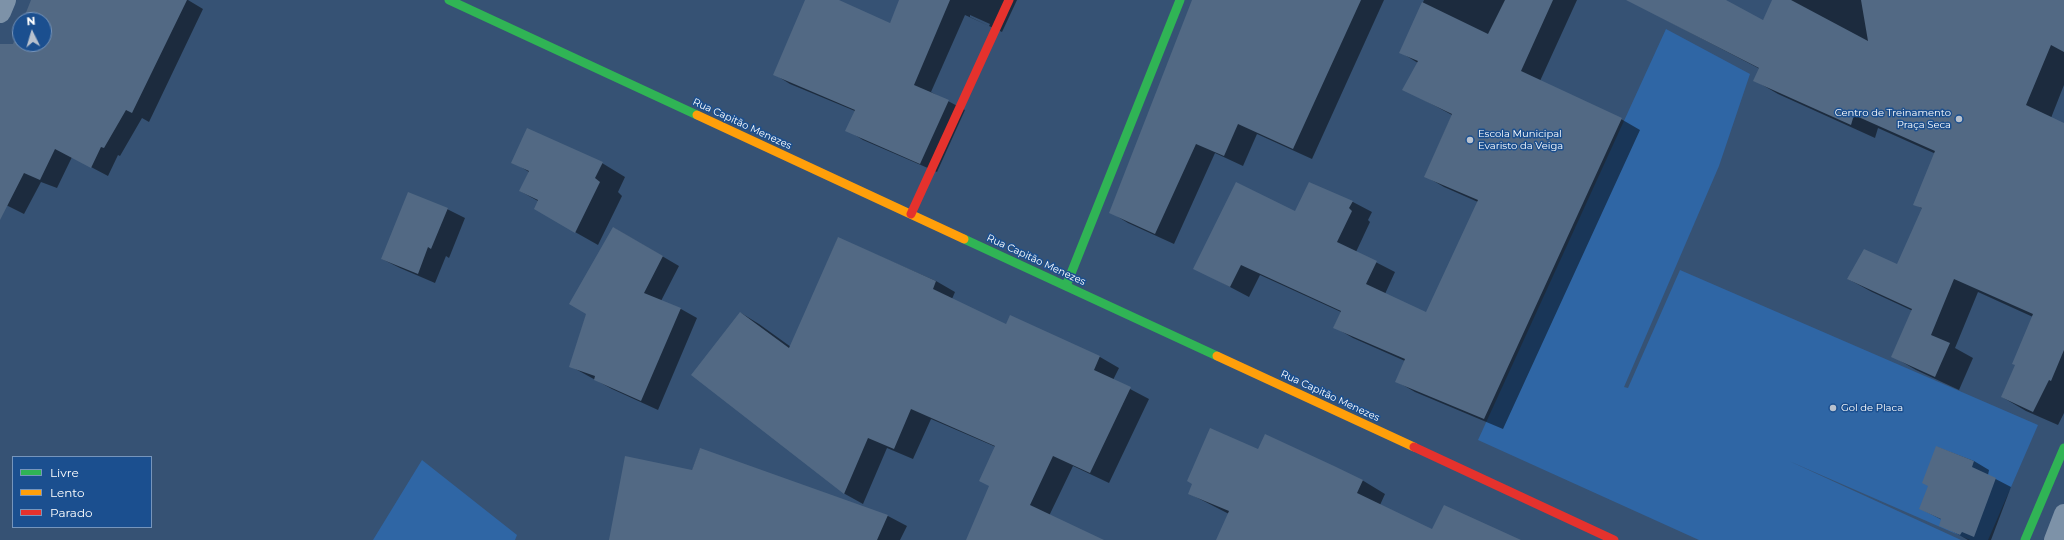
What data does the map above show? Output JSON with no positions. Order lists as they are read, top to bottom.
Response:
{
  "streets": {
    "street": ["Rua Capitão Menezes"]
  },
  "places": ["Centro de Treinamento Praça Seca", "Escola Municipal Evaristo da Veiga", "Gol de Placa"],
  "legend": ["Livre", "Lento", "Parado"],
  "north": "top"
}
